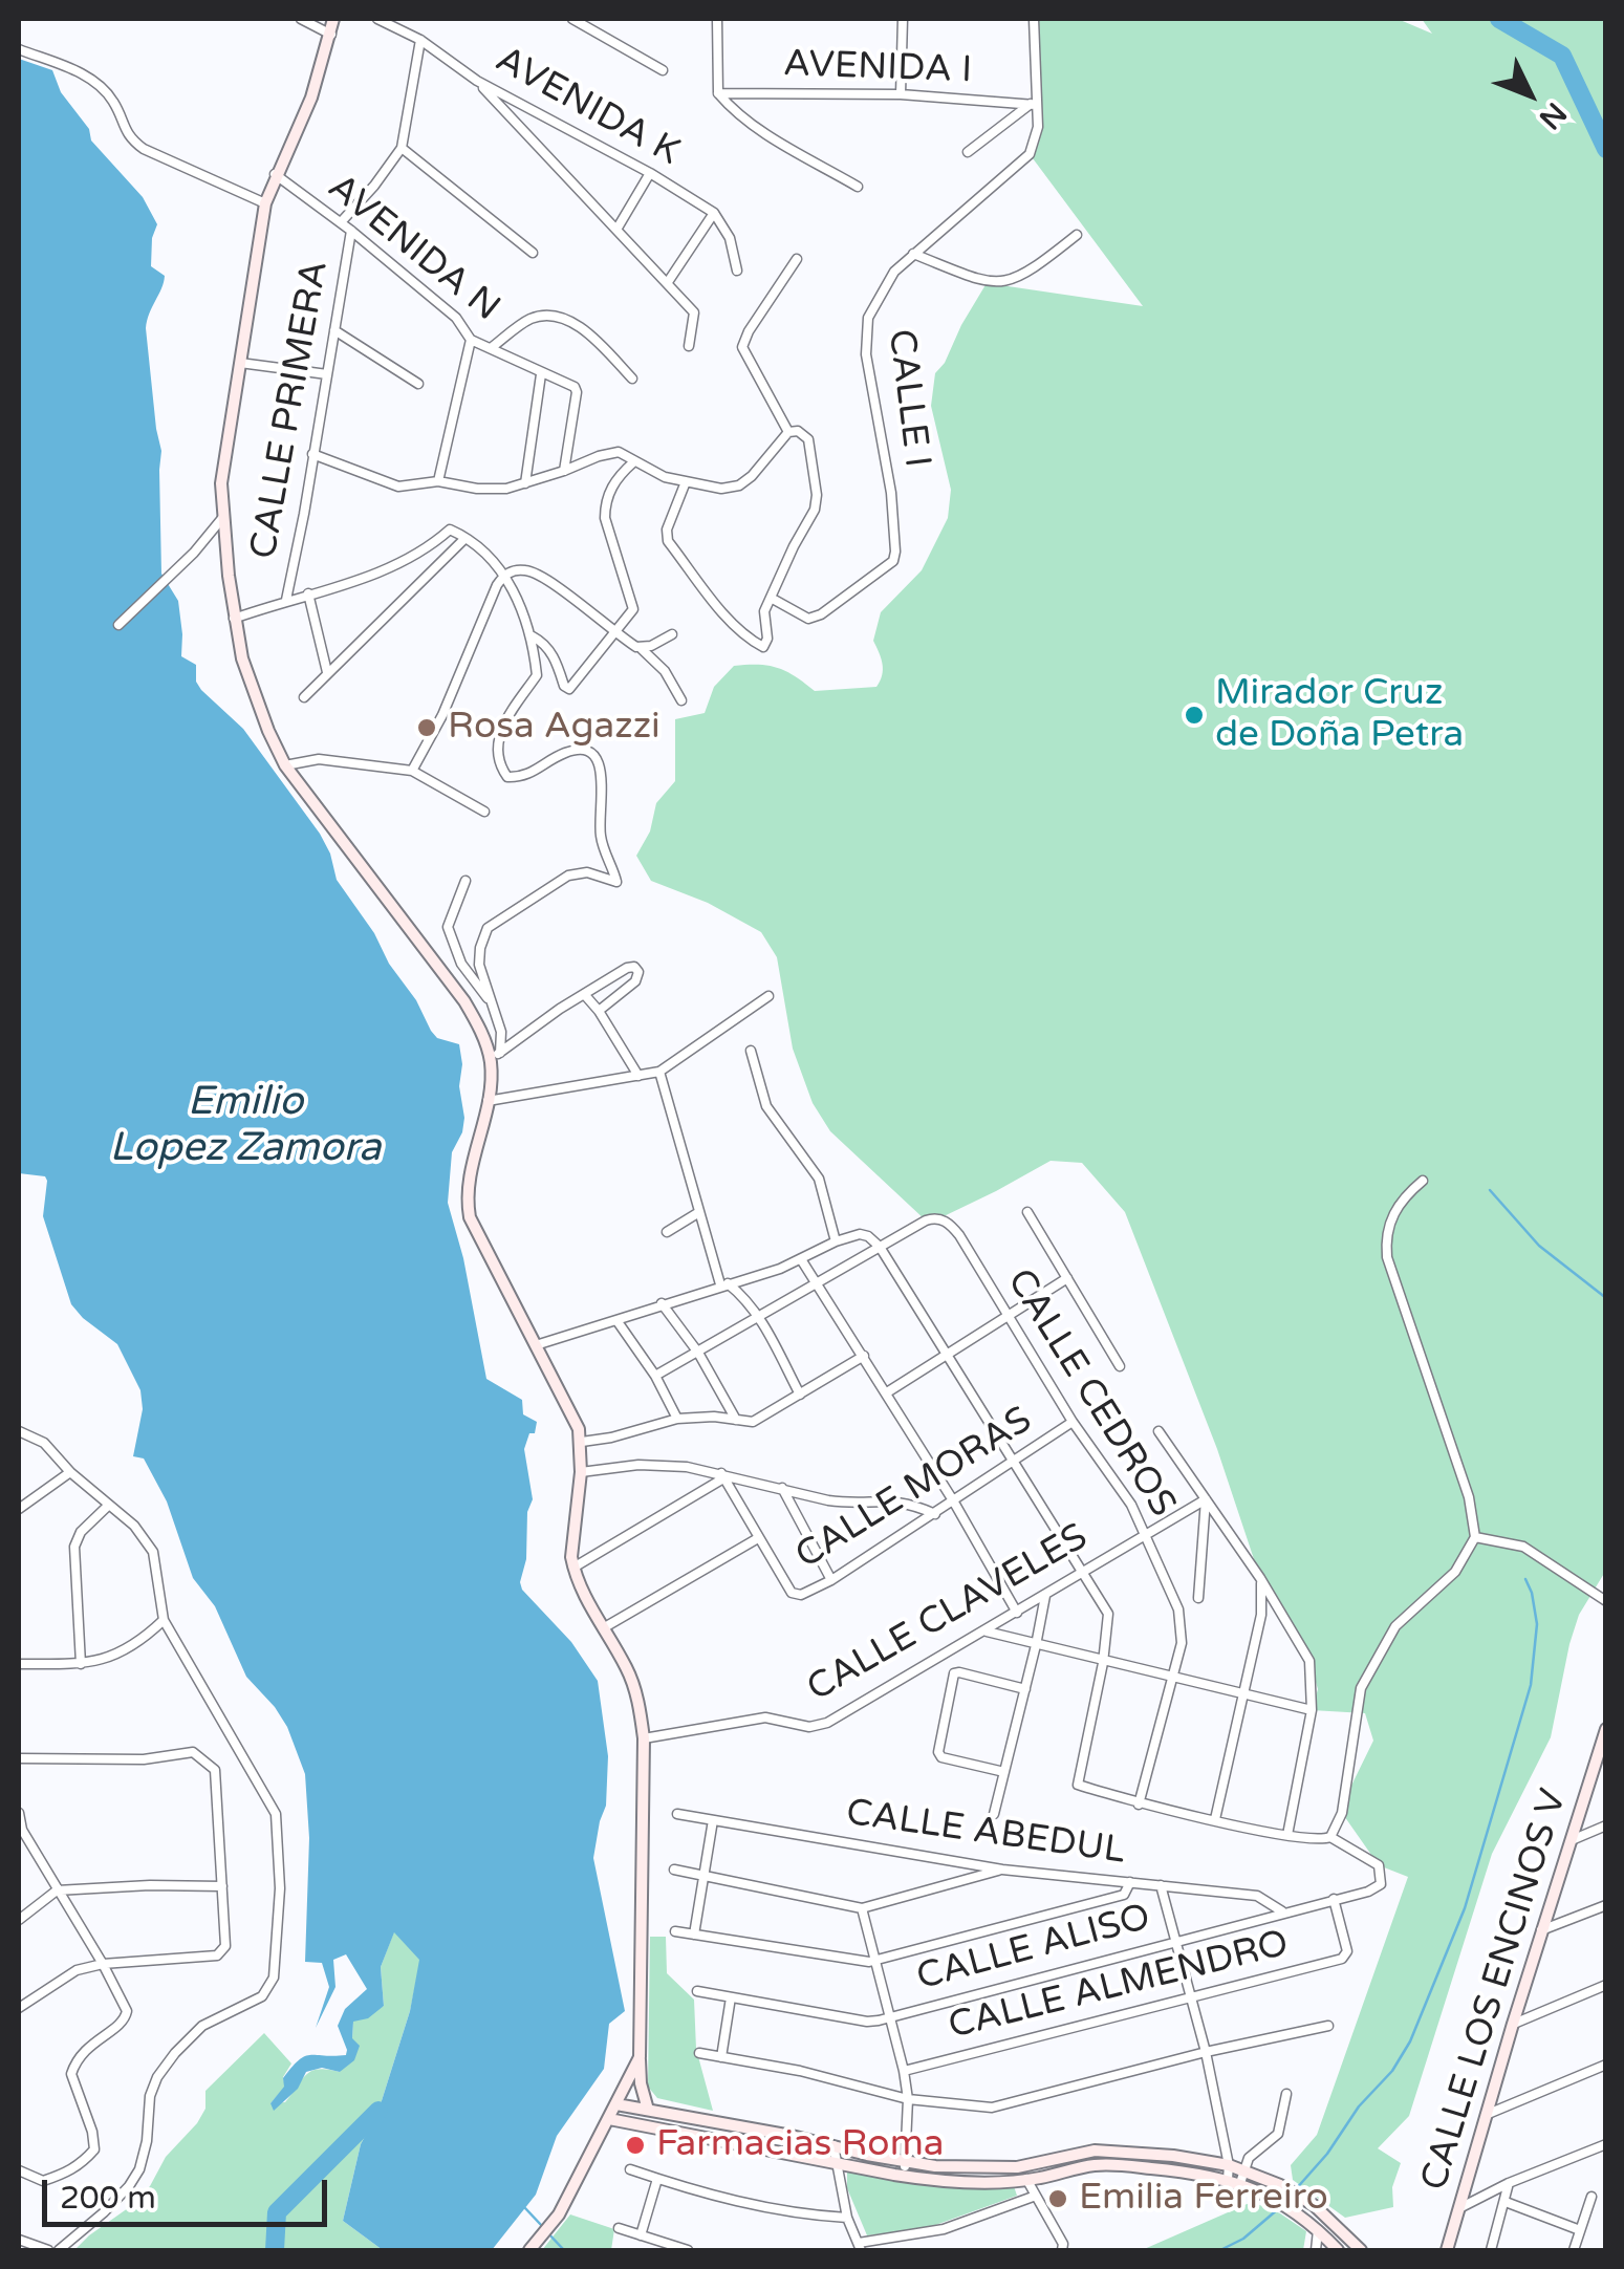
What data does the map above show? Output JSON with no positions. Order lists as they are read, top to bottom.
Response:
{
  "streets": {
    "street": [
      "AVENIDA I",
      "AVENIDA K",
      "AVENIDA N",
      "CALLE I",
      "CALLE PRIMERA",
      "CALLE CEDROS",
      "CALLE MORAS",
      "CALLE CLAVELES",
      "CALLE ABEDUL",
      "CALLE ALISO",
      "CALLE ALMENDRO",
      "CALLE LOS ENCINOS V"
    ]
  },
  "crossings": [
    ["AVENIDA I", "CALLE I"],
    ["AVENIDA K", "CALLE PRIMERA"],
    ["AVENIDA N", "CALLE PRIMERA"],
    ["CALLE CEDROS", "CALLE MORAS"],
    ["CALLE CEDROS", "CALLE CLAVELES"],
    ["CALLE ABEDUL", "CALLE ALISO"],
    ["CALLE ALISO", "CALLE ALMENDRO"]
  ],
  "water": ["Emilio Lopez Zamora"],
  "places": [
    "Mirador Cruz de Doña Petra",
    "Rosa Agazzi",
    "Farmacias Roma",
    "Emilia Ferreiro"
  ],
  "scale_bar": "200 m",
  "north": "bottom right"
}
